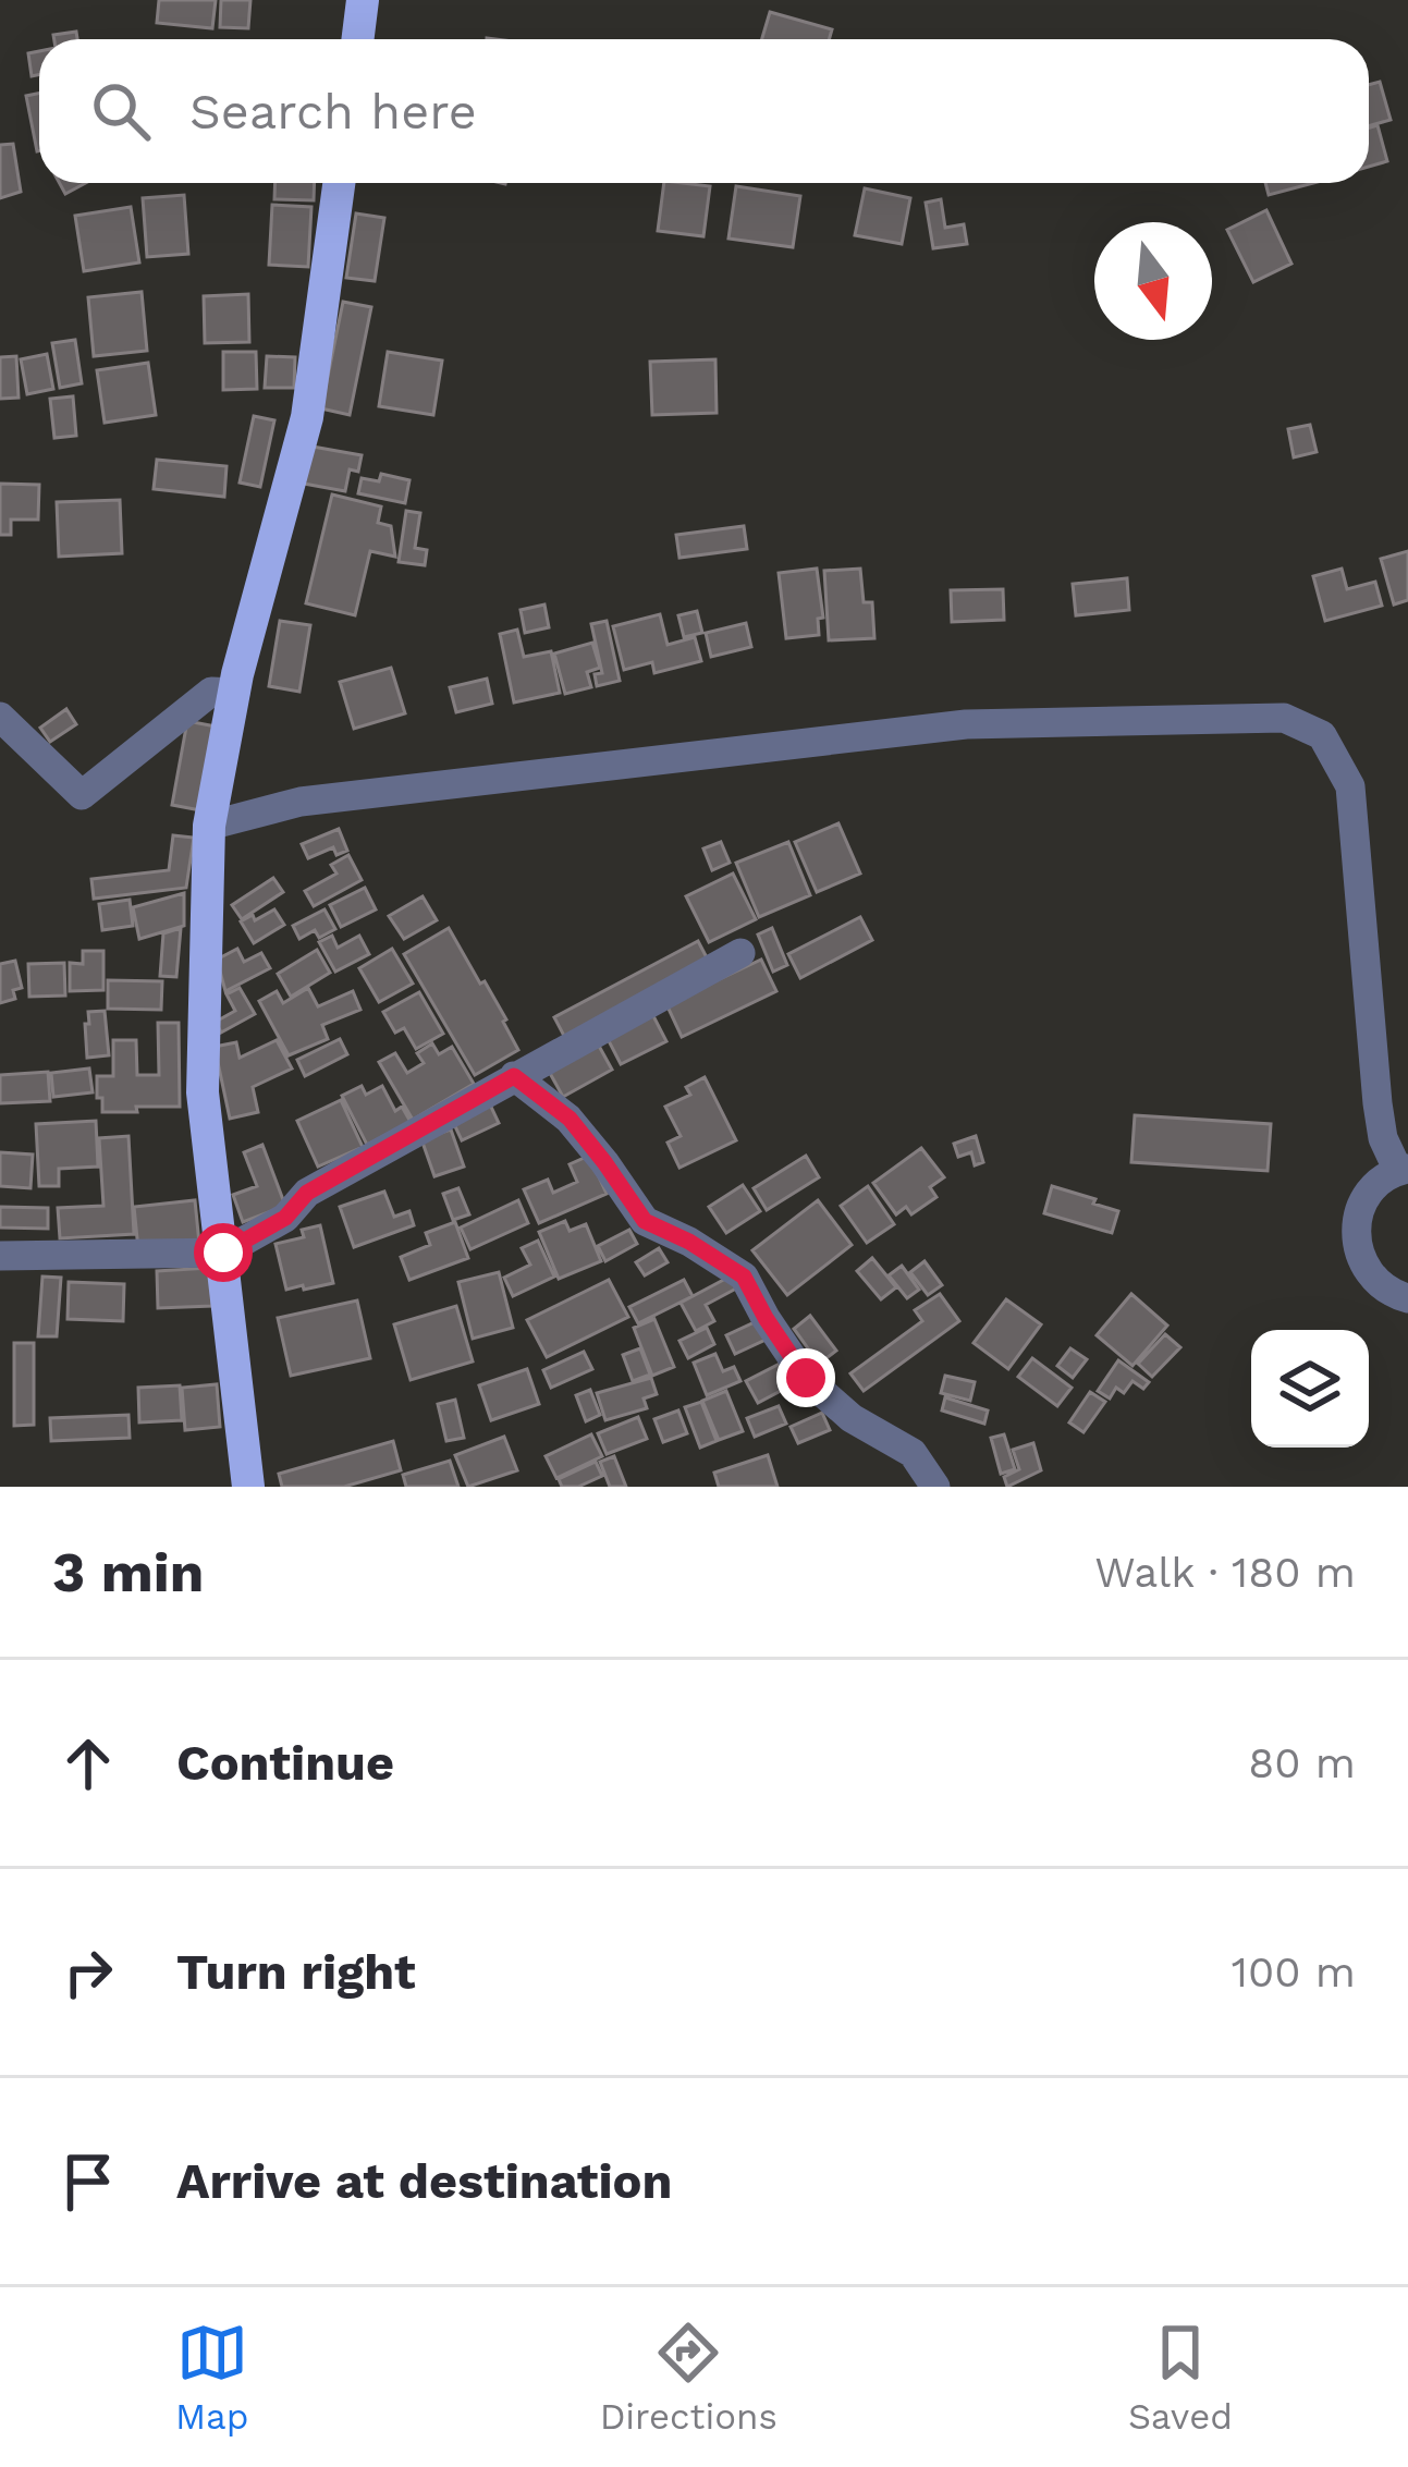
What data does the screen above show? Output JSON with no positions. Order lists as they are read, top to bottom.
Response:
{
  "north": "bottom",
  "page": {
    "search": "Search here",
    "heading": ["3 min", "Walk · 180 m"],
    "list": [
      ["Continue", "80 m"],
      ["Turn right", "100 m"],
      "Arrive at destination"
    ],
    "nav": ["Map", "Directions", "Saved"]
  }
}
